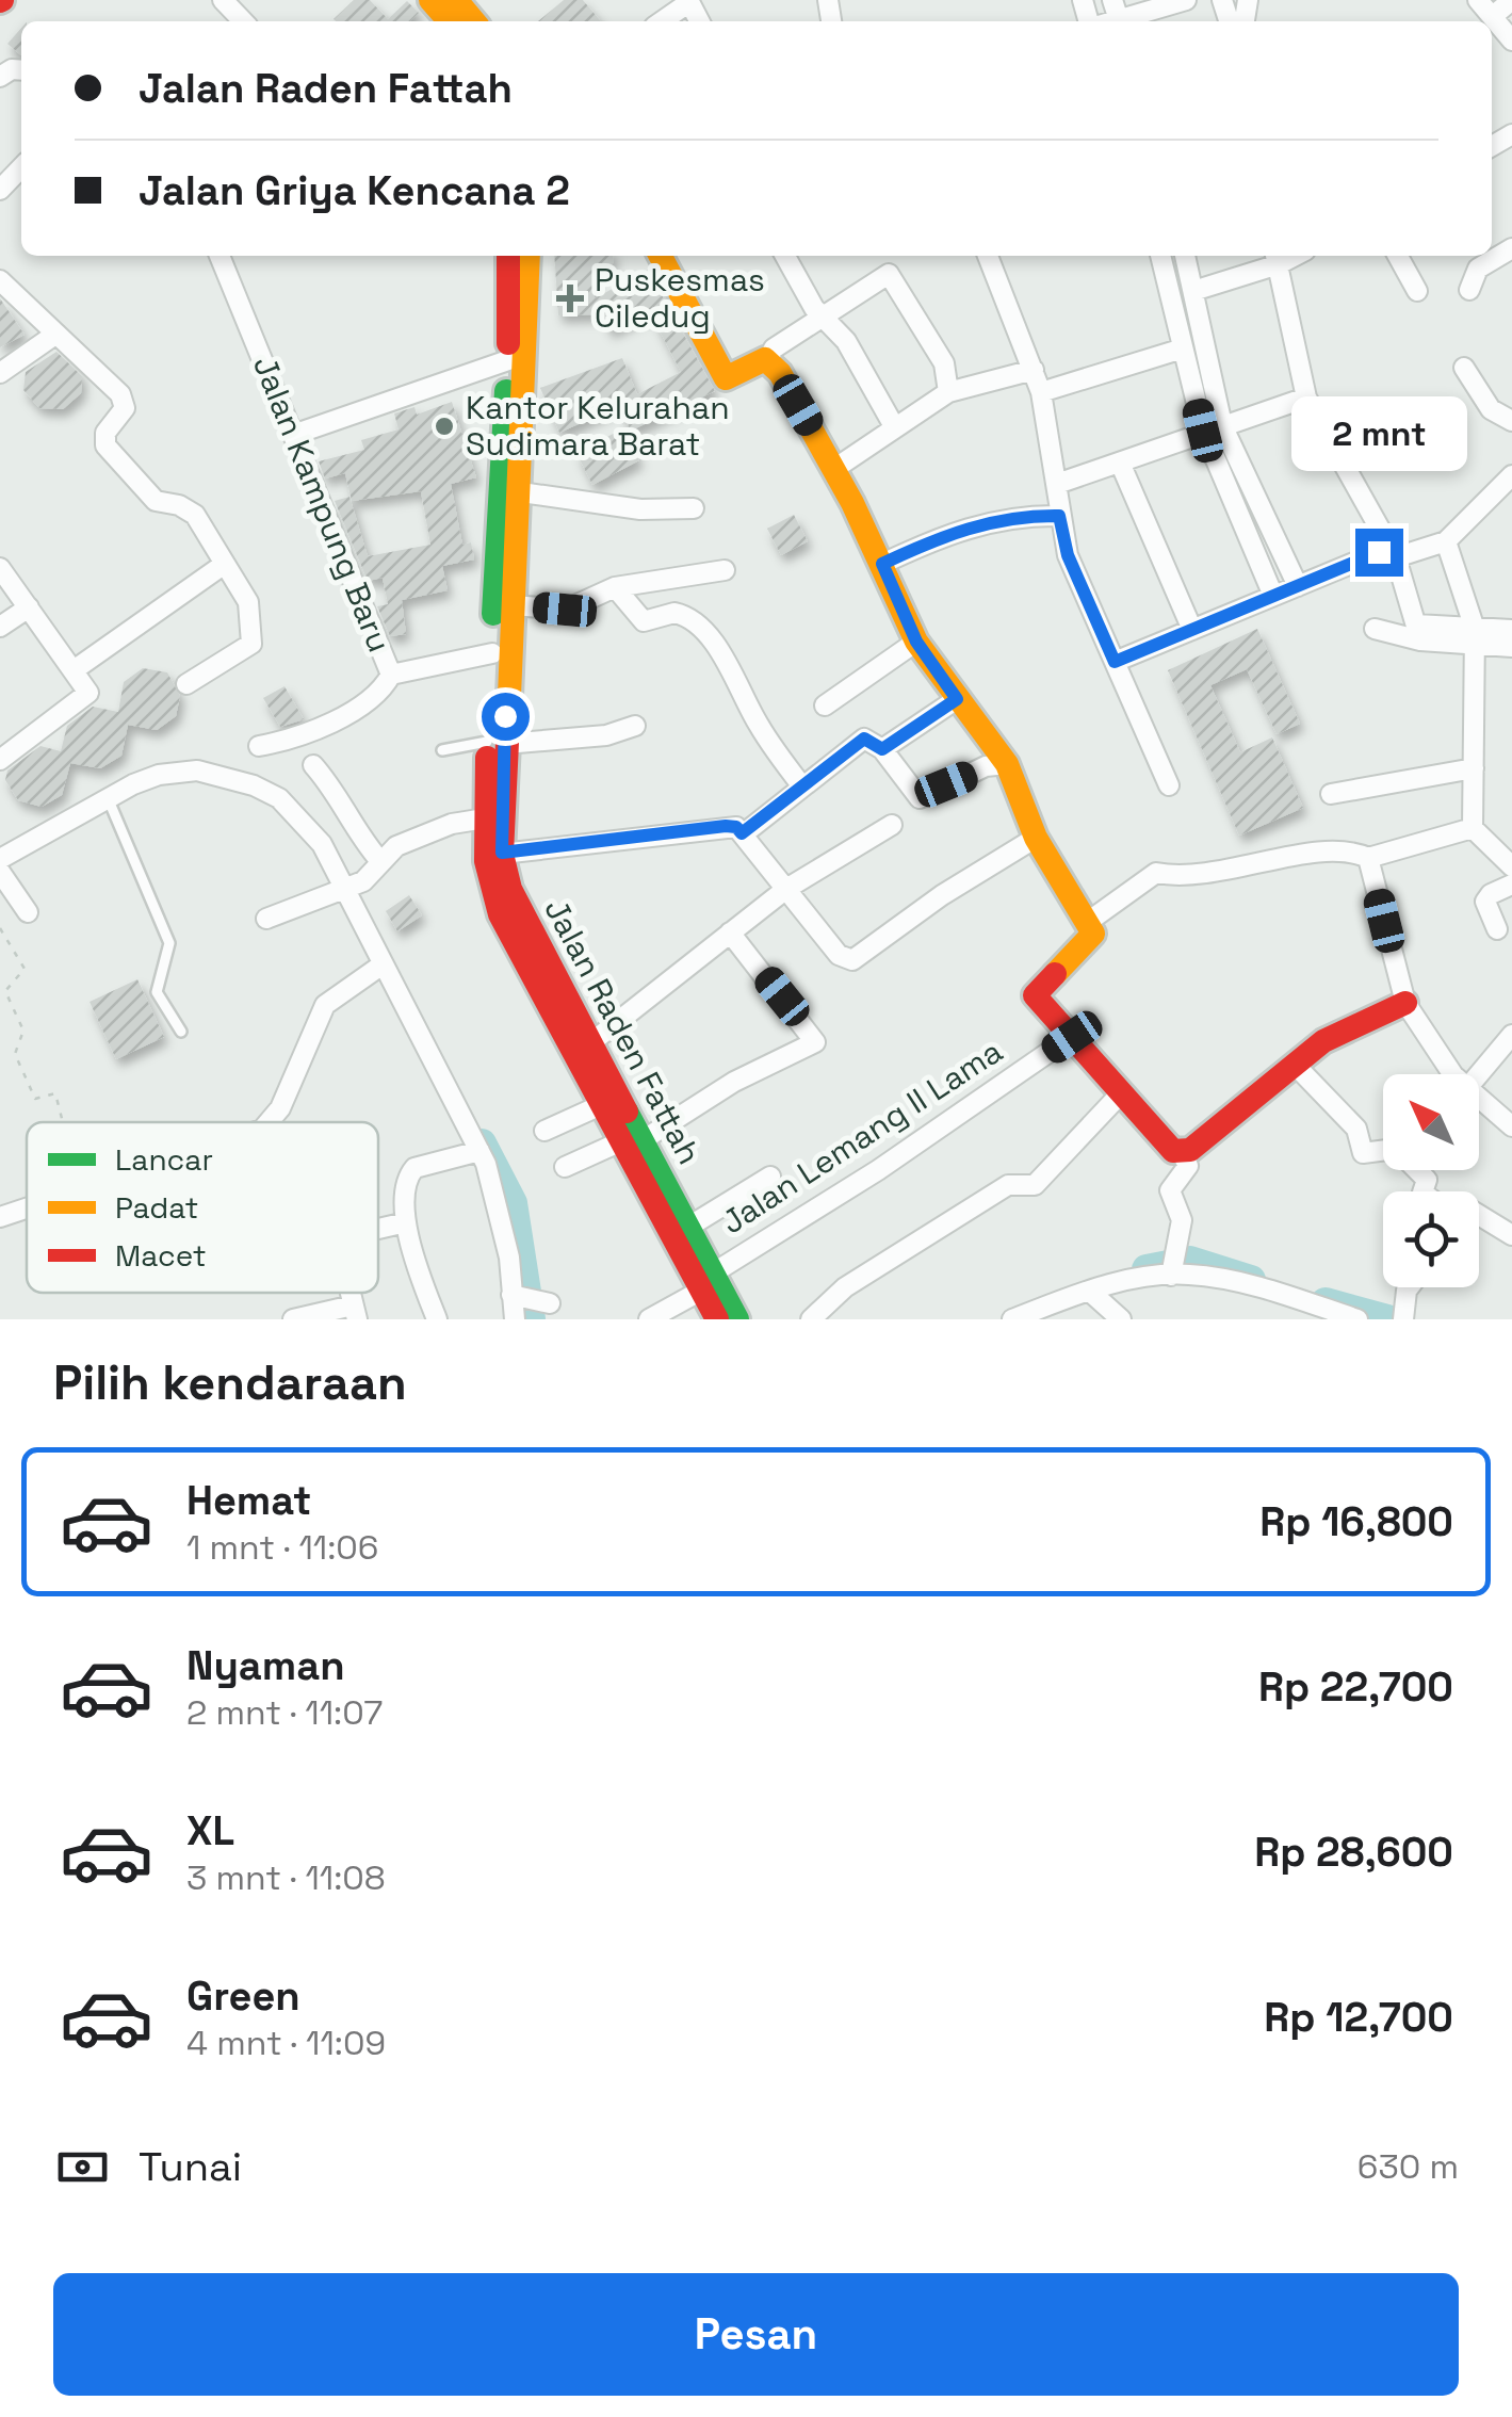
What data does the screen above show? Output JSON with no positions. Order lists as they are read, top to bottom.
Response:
{
  "streets": {
    "main road": ["Jalan Raden Fattah"],
    "street": ["Jalan Kampung Baru", "Jalan Lemang II Lama"]
  },
  "crossings": [
    ["Jalan Raden Fattah", "Jalan Lemang II Lama"]
  ],
  "places": {
    "health": ["Puskesmas Ciledug"],
    "other": ["Kantor Kelurahan Sudimara Barat"]
  },
  "legend": ["Lancar", "Padat", "Macet"],
  "north": "top left",
  "page": {
    "banner": ["Jalan Raden Fattah", "Jalan Griya Kencana 2"],
    "bubble": "2 mnt",
    "heading": "Pilih kendaraan",
    "list": [
      {
        "name": "Hemat",
        "note": "1 mnt · 11:06",
        "value": "Rp 16,800"
      },
      {
        "name": "Nyaman",
        "note": "2 mnt · 11:07",
        "value": "Rp 22,700"
      },
      {
        "name": "XL",
        "note": "3 mnt · 11:08",
        "value": "Rp 28,600"
      },
      {
        "name": "Green",
        "note": "4 mnt · 11:09",
        "value": "Rp 12,700"
      }
    ],
    "pay": ["Tunai", "630 m"],
    "buttons": "Pesan"
  }
}
